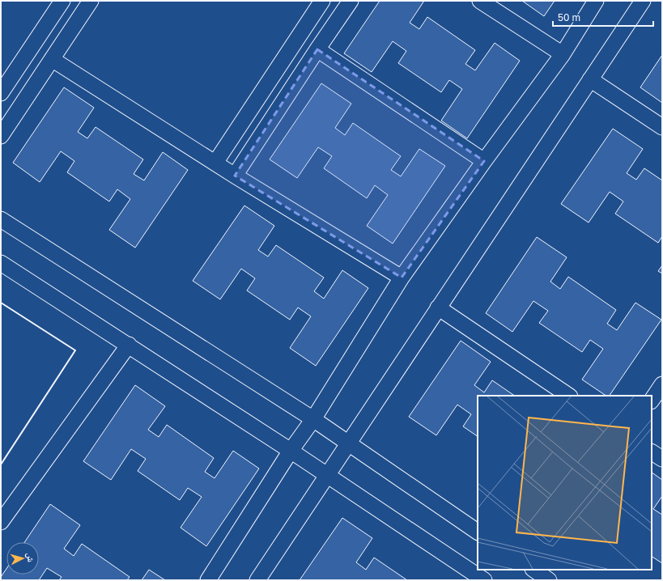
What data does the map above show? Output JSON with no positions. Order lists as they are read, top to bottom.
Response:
{
  "scale_bar": "50 m",
  "north": "right"
}
